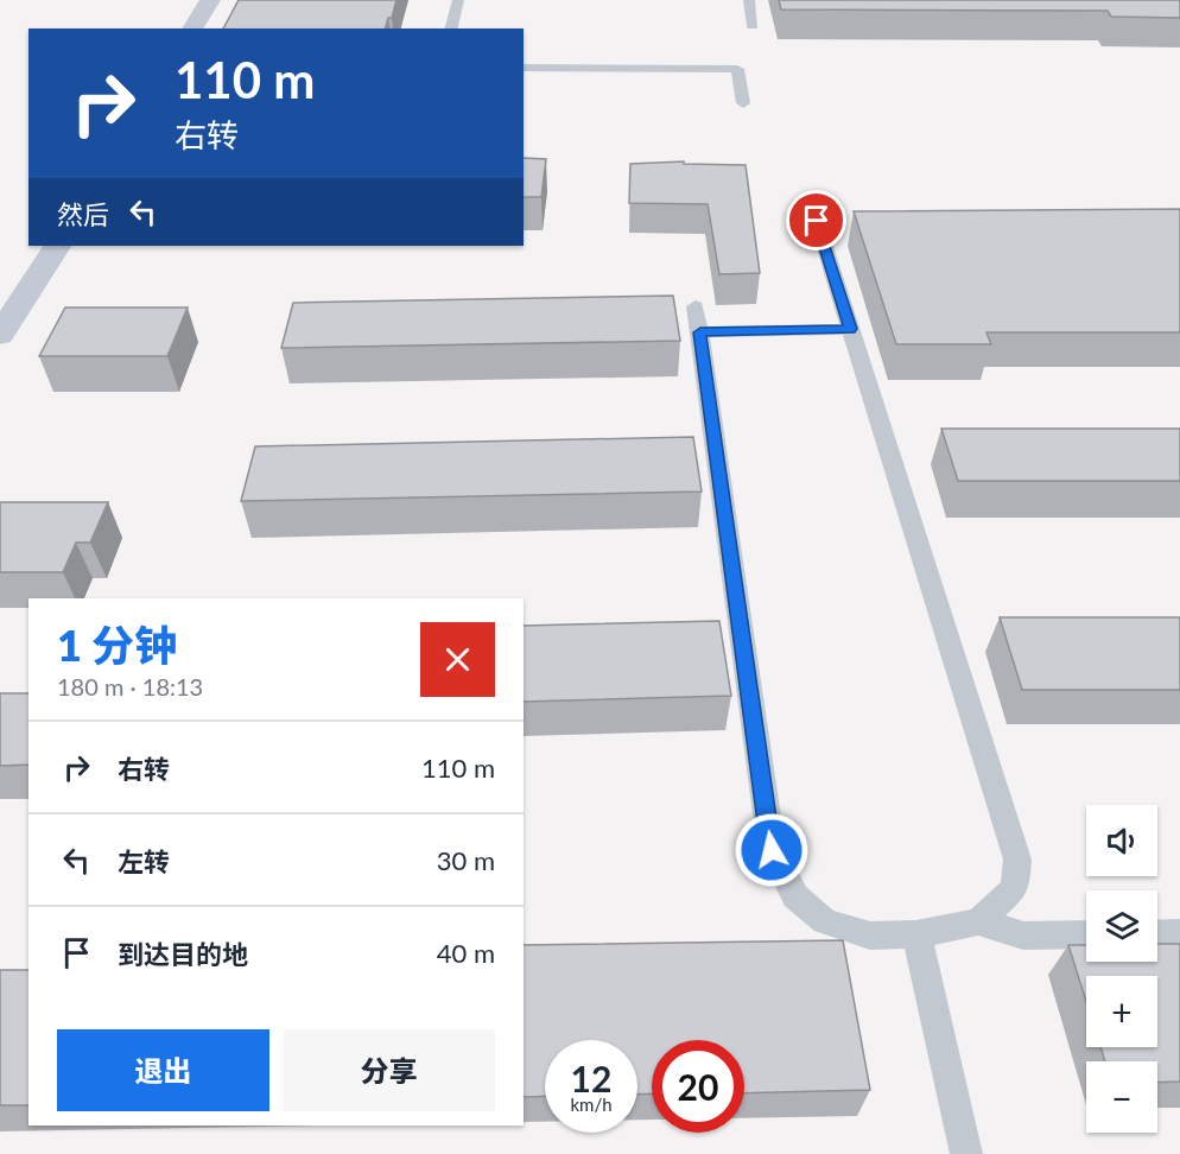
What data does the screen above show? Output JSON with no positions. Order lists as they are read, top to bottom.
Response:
{
  "page": {
    "turn": ["110 m", "右转"],
    "then": "然后",
    "heading": ["1 分钟", "180 m · 18:13"],
    "list": [
      {
        "name": "右转",
        "value": "110 m"
      },
      {
        "name": "左转",
        "value": "30 m"
      },
      {
        "name": "到达目的地",
        "value": "40 m"
      }
    ],
    "map_buttons": ["+", "−"],
    "buttons": ["退出", "分享"],
    "speed": "12 km/h",
    "limit": "20"
  }
}
